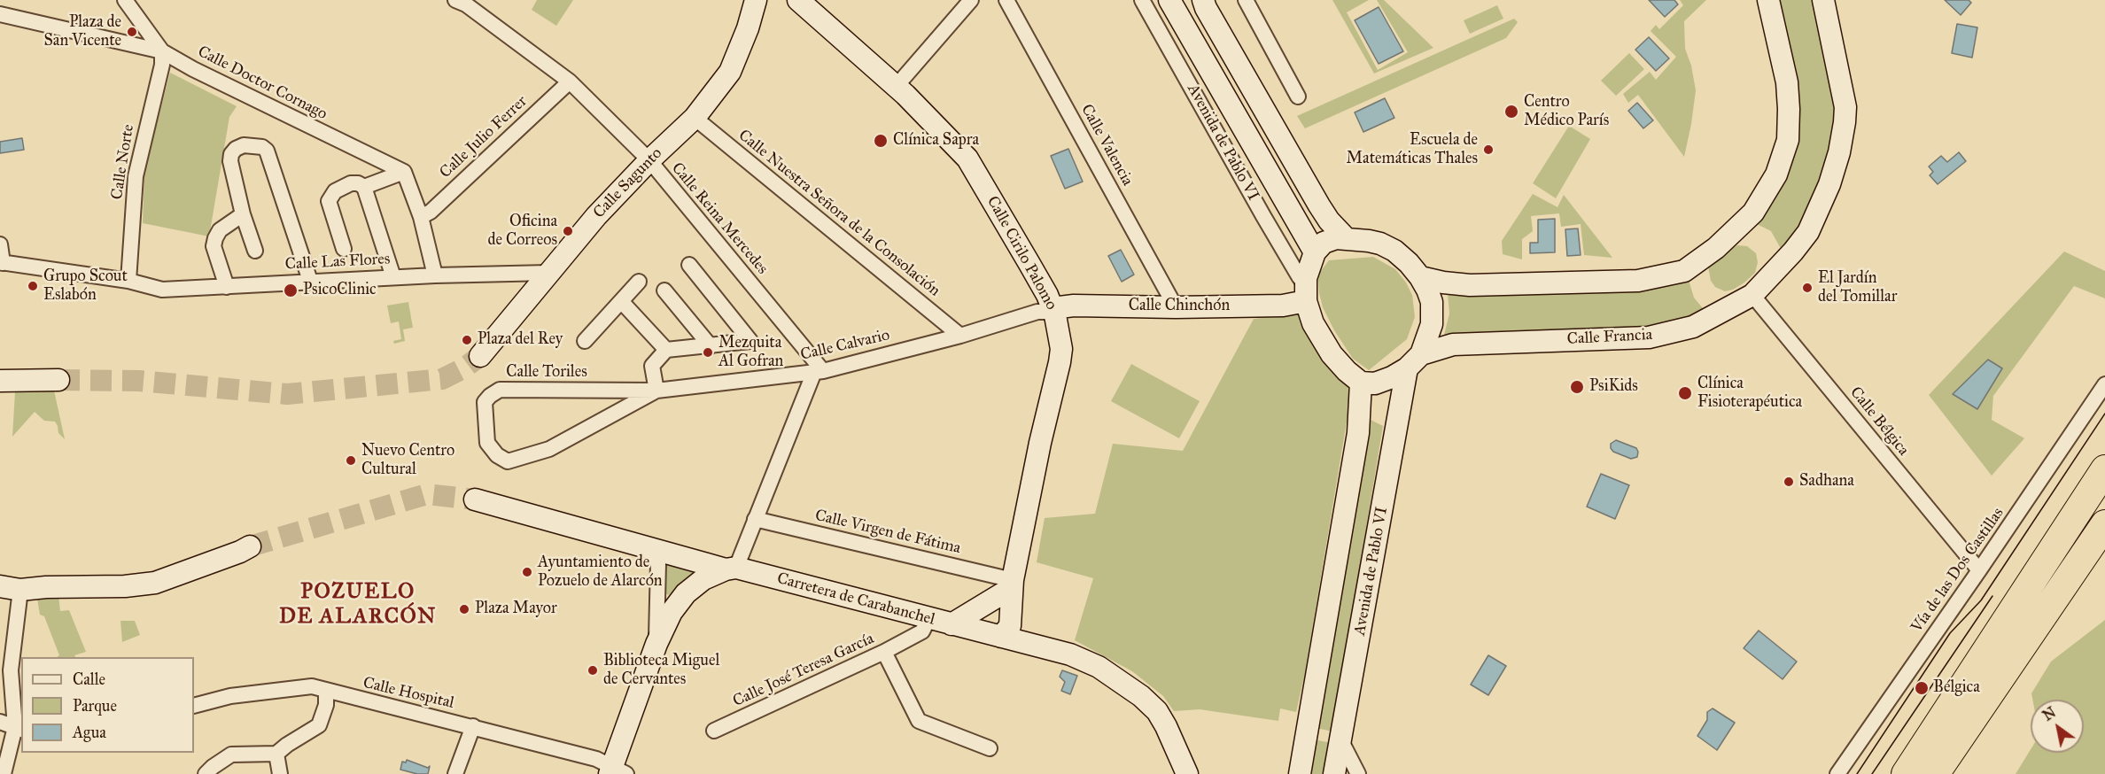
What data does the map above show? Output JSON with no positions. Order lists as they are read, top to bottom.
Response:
{
  "streets": {
    "street": [
      "Calle Doctor Cornago",
      "Calle Julio Ferrer",
      "Avenida de Pablo VI",
      "Calle Valencia",
      "Calle Norte",
      "Calle Sagunto",
      "Calle Nuestra Señora de la Consolación",
      "Calle Reina Mercedes",
      "Calle Cirilo Palomo",
      "Calle Las Flores",
      "Calle Chinchón",
      "Calle Francia",
      "Calle Calvario",
      "Calle Toriles",
      "Calle Bélgica",
      "Calle Virgen de Fátima",
      "Vía de las Dos Castillas",
      "Carretera de Carabanchel",
      "Calle José Teresa García",
      "Calle Hospital"
    ]
  },
  "crossings": [
    ["Calle Doctor Cornago", "Calle Norte"],
    ["Calle Julio Ferrer", "Calle Reina Mercedes"],
    ["Avenida de Pablo VI", "Calle Chinchón"],
    ["Avenida de Pablo VI", "Calle Francia"],
    ["Calle Valencia", "Calle Chinchón"],
    ["Calle Norte", "Calle Las Flores"],
    ["Calle Sagunto", "Calle Nuestra Señora de la Consolación"],
    ["Calle Sagunto", "Calle Reina Mercedes"],
    ["Calle Sagunto", "Calle Las Flores"],
    ["Calle Nuestra Señora de la Consolación", "Calle Calvario"],
    ["Calle Reina Mercedes", "Calle Calvario"],
    ["Calle Cirilo Palomo", "Calle Chinchón"],
    ["Calle Cirilo Palomo", "Calle Calvario"],
    ["Calle Cirilo Palomo", "Calle Virgen de Fátima"],
    ["Calle Cirilo Palomo", "Carretera de Carabanchel"],
    ["Calle Chinchón", "Calle Francia"],
    ["Calle Chinchón", "Calle Calvario"],
    ["Calle Francia", "Calle Bélgica"],
    ["Calle Calvario", "Calle Toriles"],
    ["Calle Bélgica", "Vía de las Dos Castillas"],
    ["Carretera de Carabanchel", "Calle José Teresa García"]
  ],
  "districts": ["POZUELO DE ALARCÓN"],
  "places": [
    "Plaza de San Vicente",
    "Centro Médico París",
    "Clínica Sapra",
    "Escuela de Matemáticas Thales",
    "Oficina de Correos",
    "Grupo Scout Eslabón",
    "El Jardín del Tomillar",
    "PsicoClinic",
    "Plaza del Rey",
    "Mezquita Al Gofran",
    "PsiKids",
    "Clínica Fisioterapéutica",
    "Nuevo Centro Cultural",
    "Sadhana",
    "Ayuntamiento de Pozuelo de Alarcón",
    "Plaza Mayor",
    "Biblioteca Miguel de Cervantes",
    "Bélgica"
  ],
  "legend": ["Calle", "Parque", "Agua"],
  "north": "top left"
}
